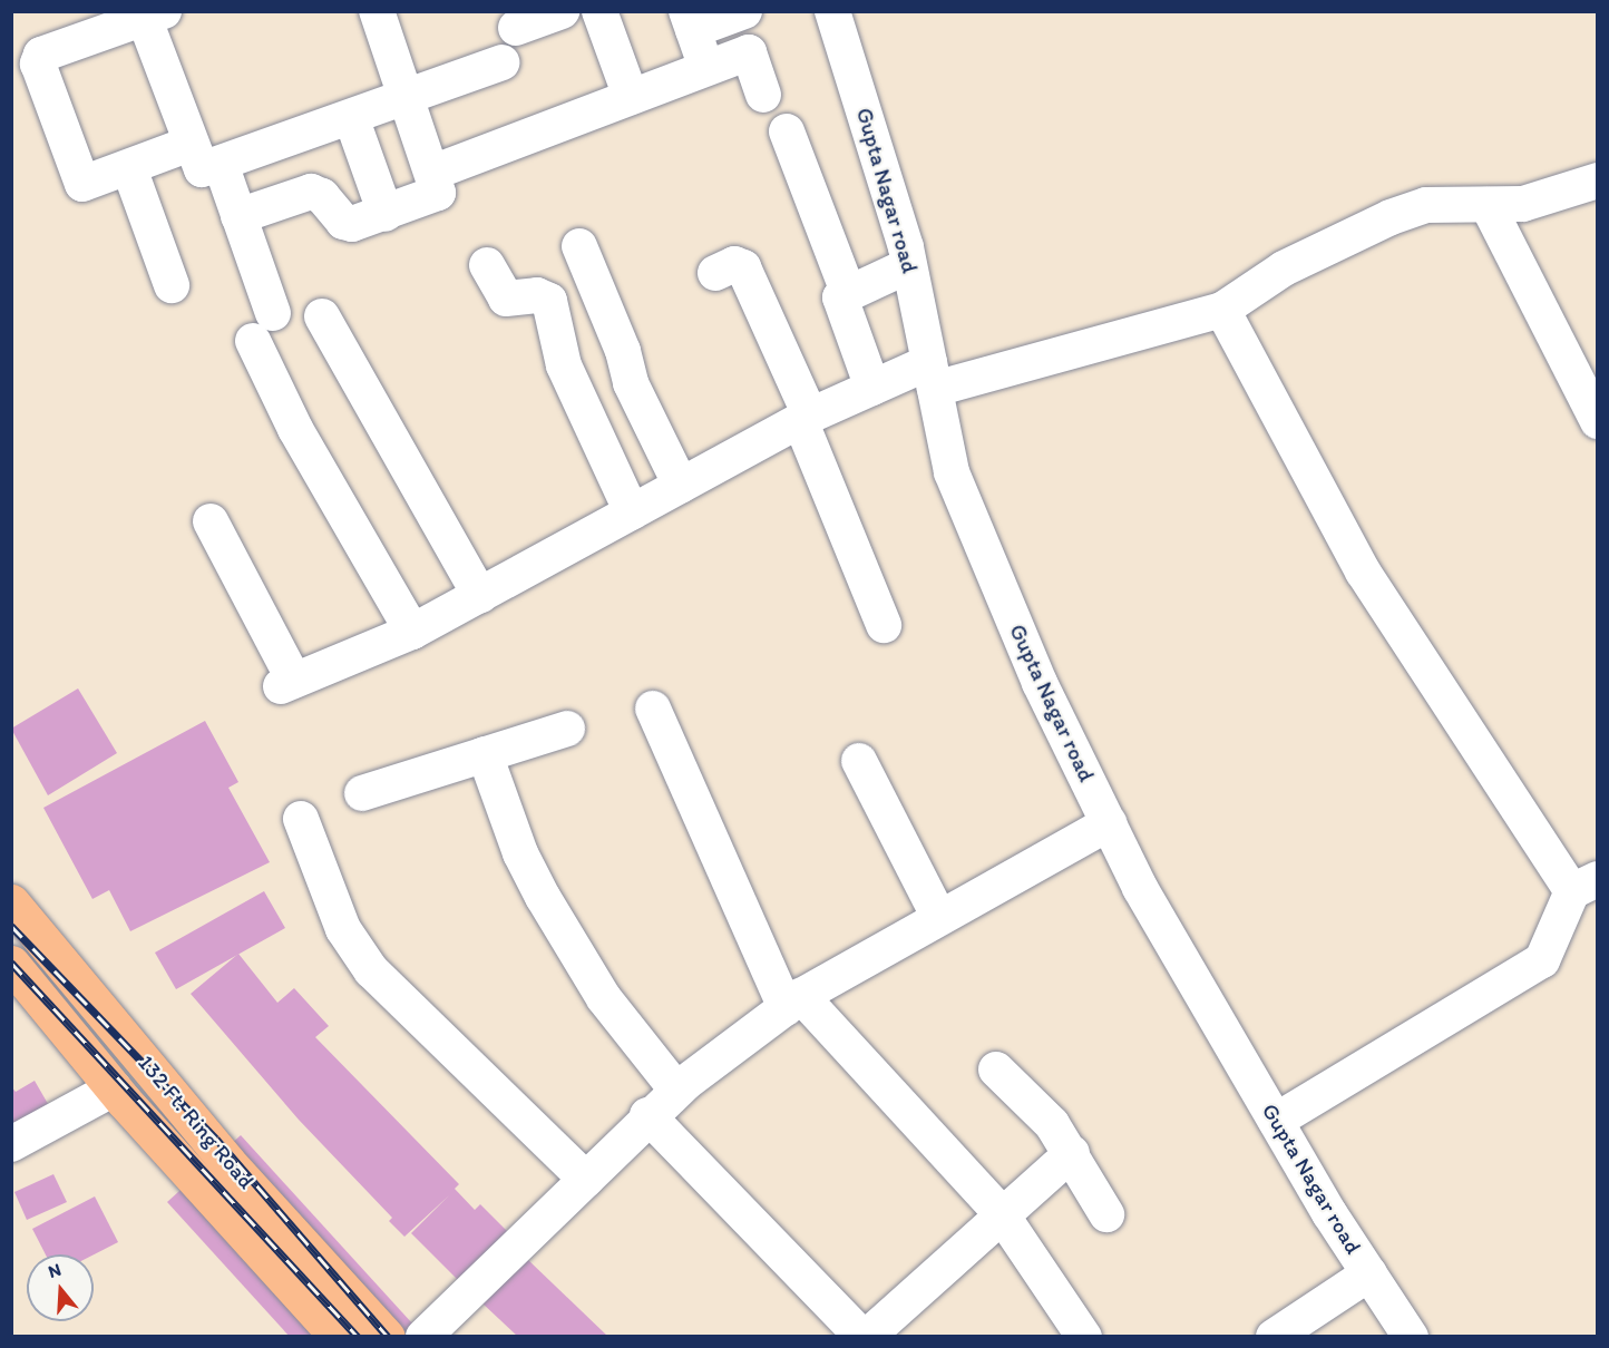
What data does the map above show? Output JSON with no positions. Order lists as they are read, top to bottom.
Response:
{
  "streets": {
    "main road": ["132 Ft. Ring Road"],
    "street": ["Gupta Nagar road"]
  },
  "north": "top"
}
